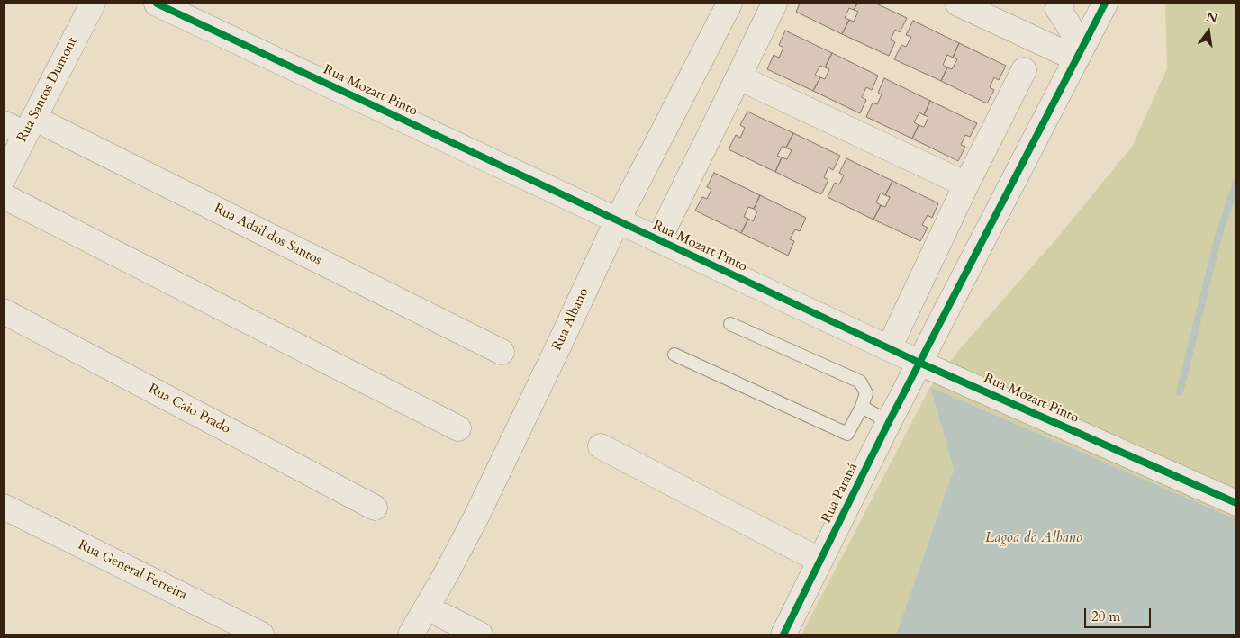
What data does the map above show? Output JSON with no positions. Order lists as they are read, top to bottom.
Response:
{
  "streets": {
    "street": [
      "Rua Santos Dumont",
      "Rua Mozart Pinto",
      "Rua Adail dos Santos",
      "Rua Albano",
      "Rua Caio Prado",
      "Rua Paraná",
      "Rua General Ferreira"
    ]
  },
  "crossings": [
    ["Rua Santos Dumont", "Rua Adail dos Santos"],
    ["Rua Mozart Pinto", "Rua Albano"],
    ["Rua Mozart Pinto", "Rua Paraná"]
  ],
  "water": ["Lagoa do Albano"],
  "scale_bar": "20 m",
  "north": "top"
}
